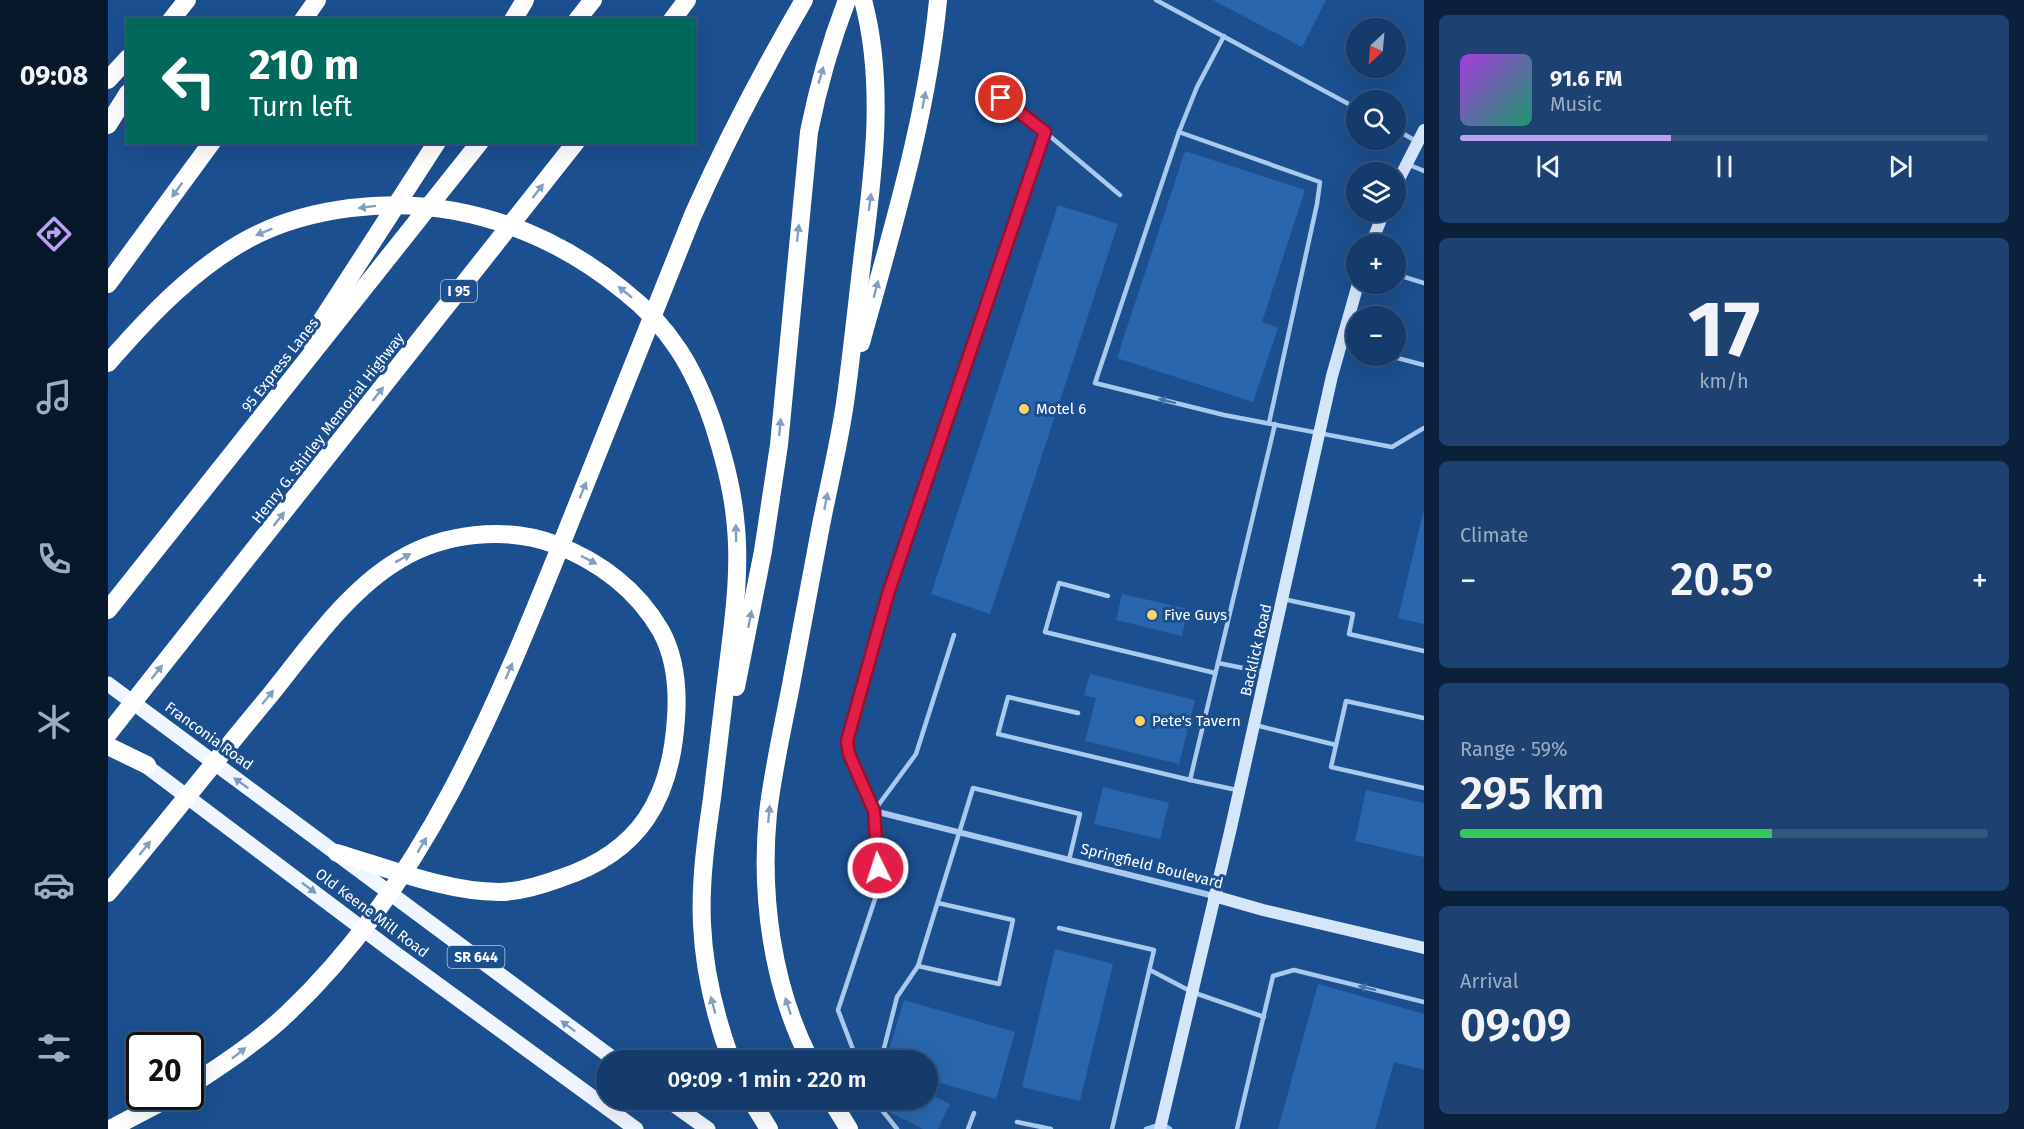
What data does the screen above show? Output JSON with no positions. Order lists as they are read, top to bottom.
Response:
{
  "streets": {
    "highway": ["I 95", "95 Express Lanes", "Henry G. Shirley Memorial Highway"],
    "main road": [
      "Backlick Road",
      "Franconia Road",
      "Springfield Boulevard",
      "Old Keene Mill Road",
      "SR 644"
    ]
  },
  "crossings": [
    ["Henry G. Shirley Memorial Highway", "SR 644"],
    ["Backlick Road", "Springfield Boulevard"],
    ["Franconia Road", "Old Keene Mill Road"],
    ["Old Keene Mill Road", "SR 644"]
  ],
  "one_way": ["Franconia Road"],
  "places": ["Motel 6", "Five Guys", "Pete's Tavern"],
  "north": "bottom left",
  "page": {
    "tabs": "09:08",
    "map_buttons": ["+", "−"],
    "turn": ["210 m", "Turn left"],
    "song": ["91.6 FM", "Music"],
    "tile": [
      ["17", "km/h"],
      "Climate",
      ["Range · 59%", "295 km"],
      ["Arrival", "09:09"]
    ],
    "heat": ["−", "20.5°", "+"],
    "limit": "20",
    "trip": "09:09 · 1 min · 220 m"
  }
}
